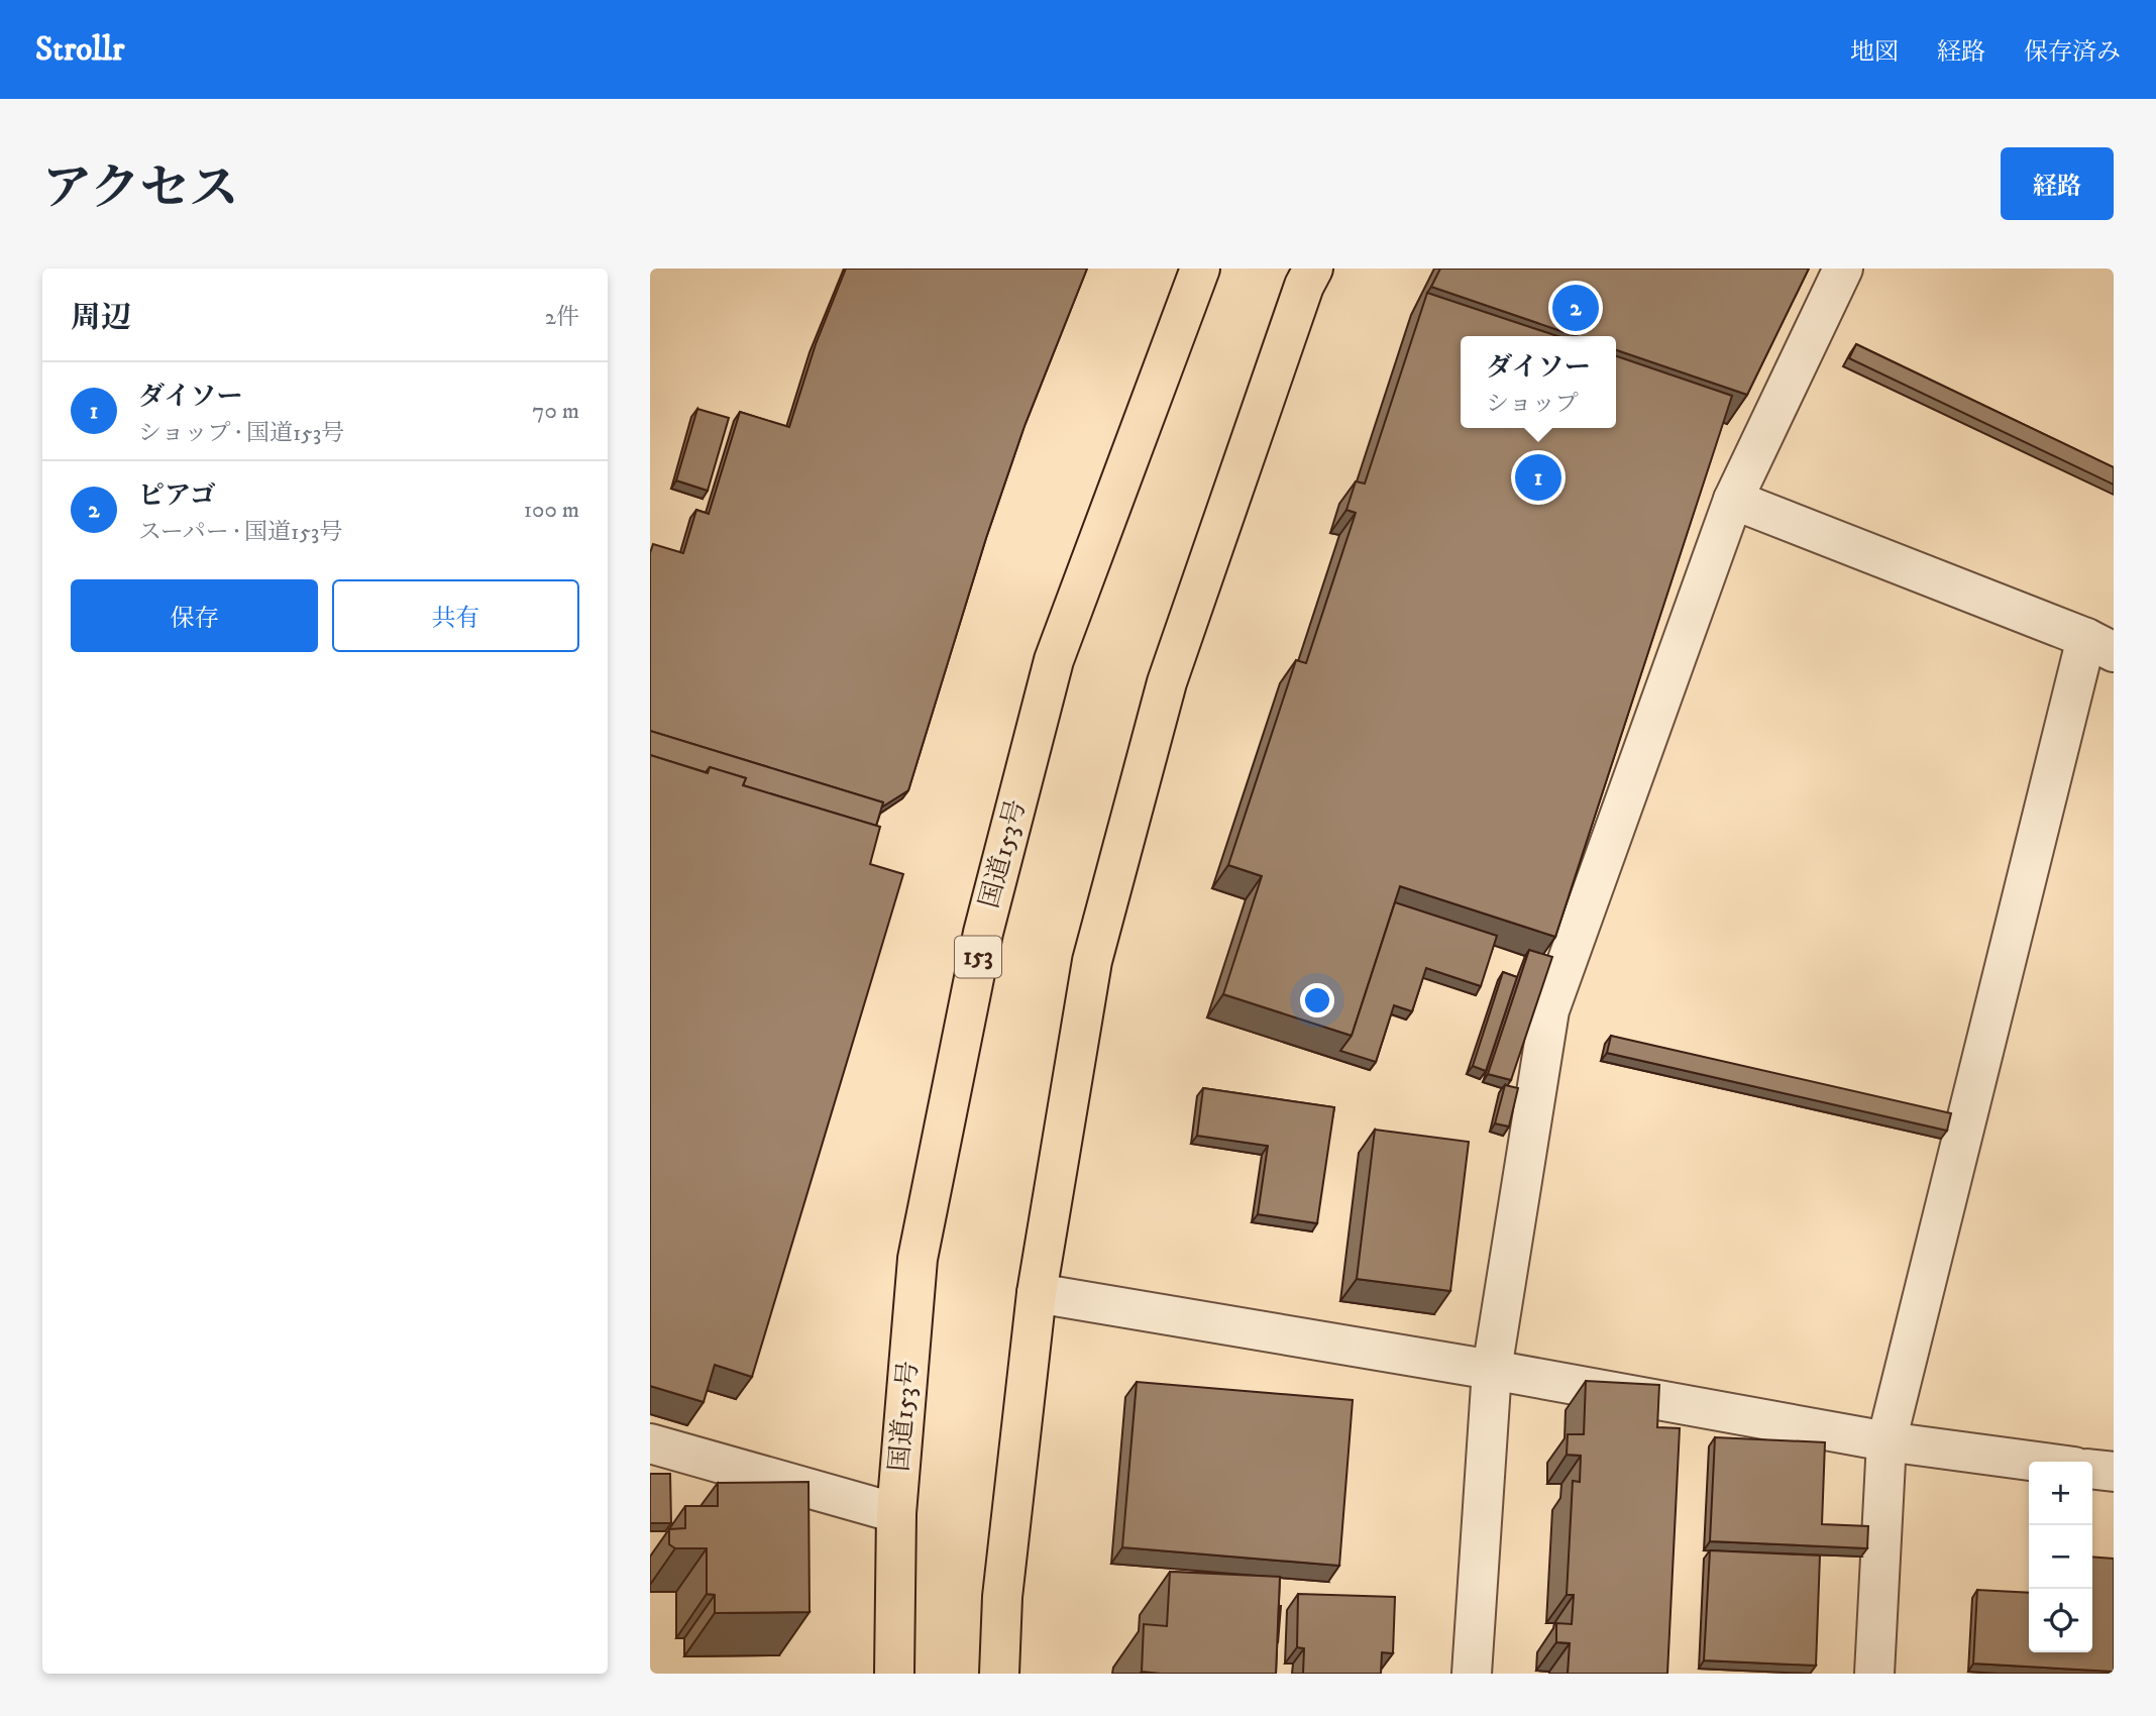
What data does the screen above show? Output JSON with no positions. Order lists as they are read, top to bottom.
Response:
{
  "streets": {
    "highway": ["国道153号", "153"]
  },
  "page": {
    "header": "Strollr",
    "nav": ["地図", "経路", "保存済み"],
    "title": "アクセス",
    "buttons": [
      "経路",
      ["保存", "共有"]
    ],
    "heading": ["周辺", "2件"],
    "pins": ["2", "1"],
    "popup": ["ダイソー", "ショップ"],
    "list": [
      {
        "mark": "1",
        "name": "ダイソー",
        "note": "ショップ · 国道153号",
        "value": "70 m"
      },
      {
        "mark": "2",
        "name": "ピアゴ",
        "note": "スーパー · 国道153号",
        "value": "100 m"
      }
    ],
    "map_buttons": ["+", "−"]
  }
}
